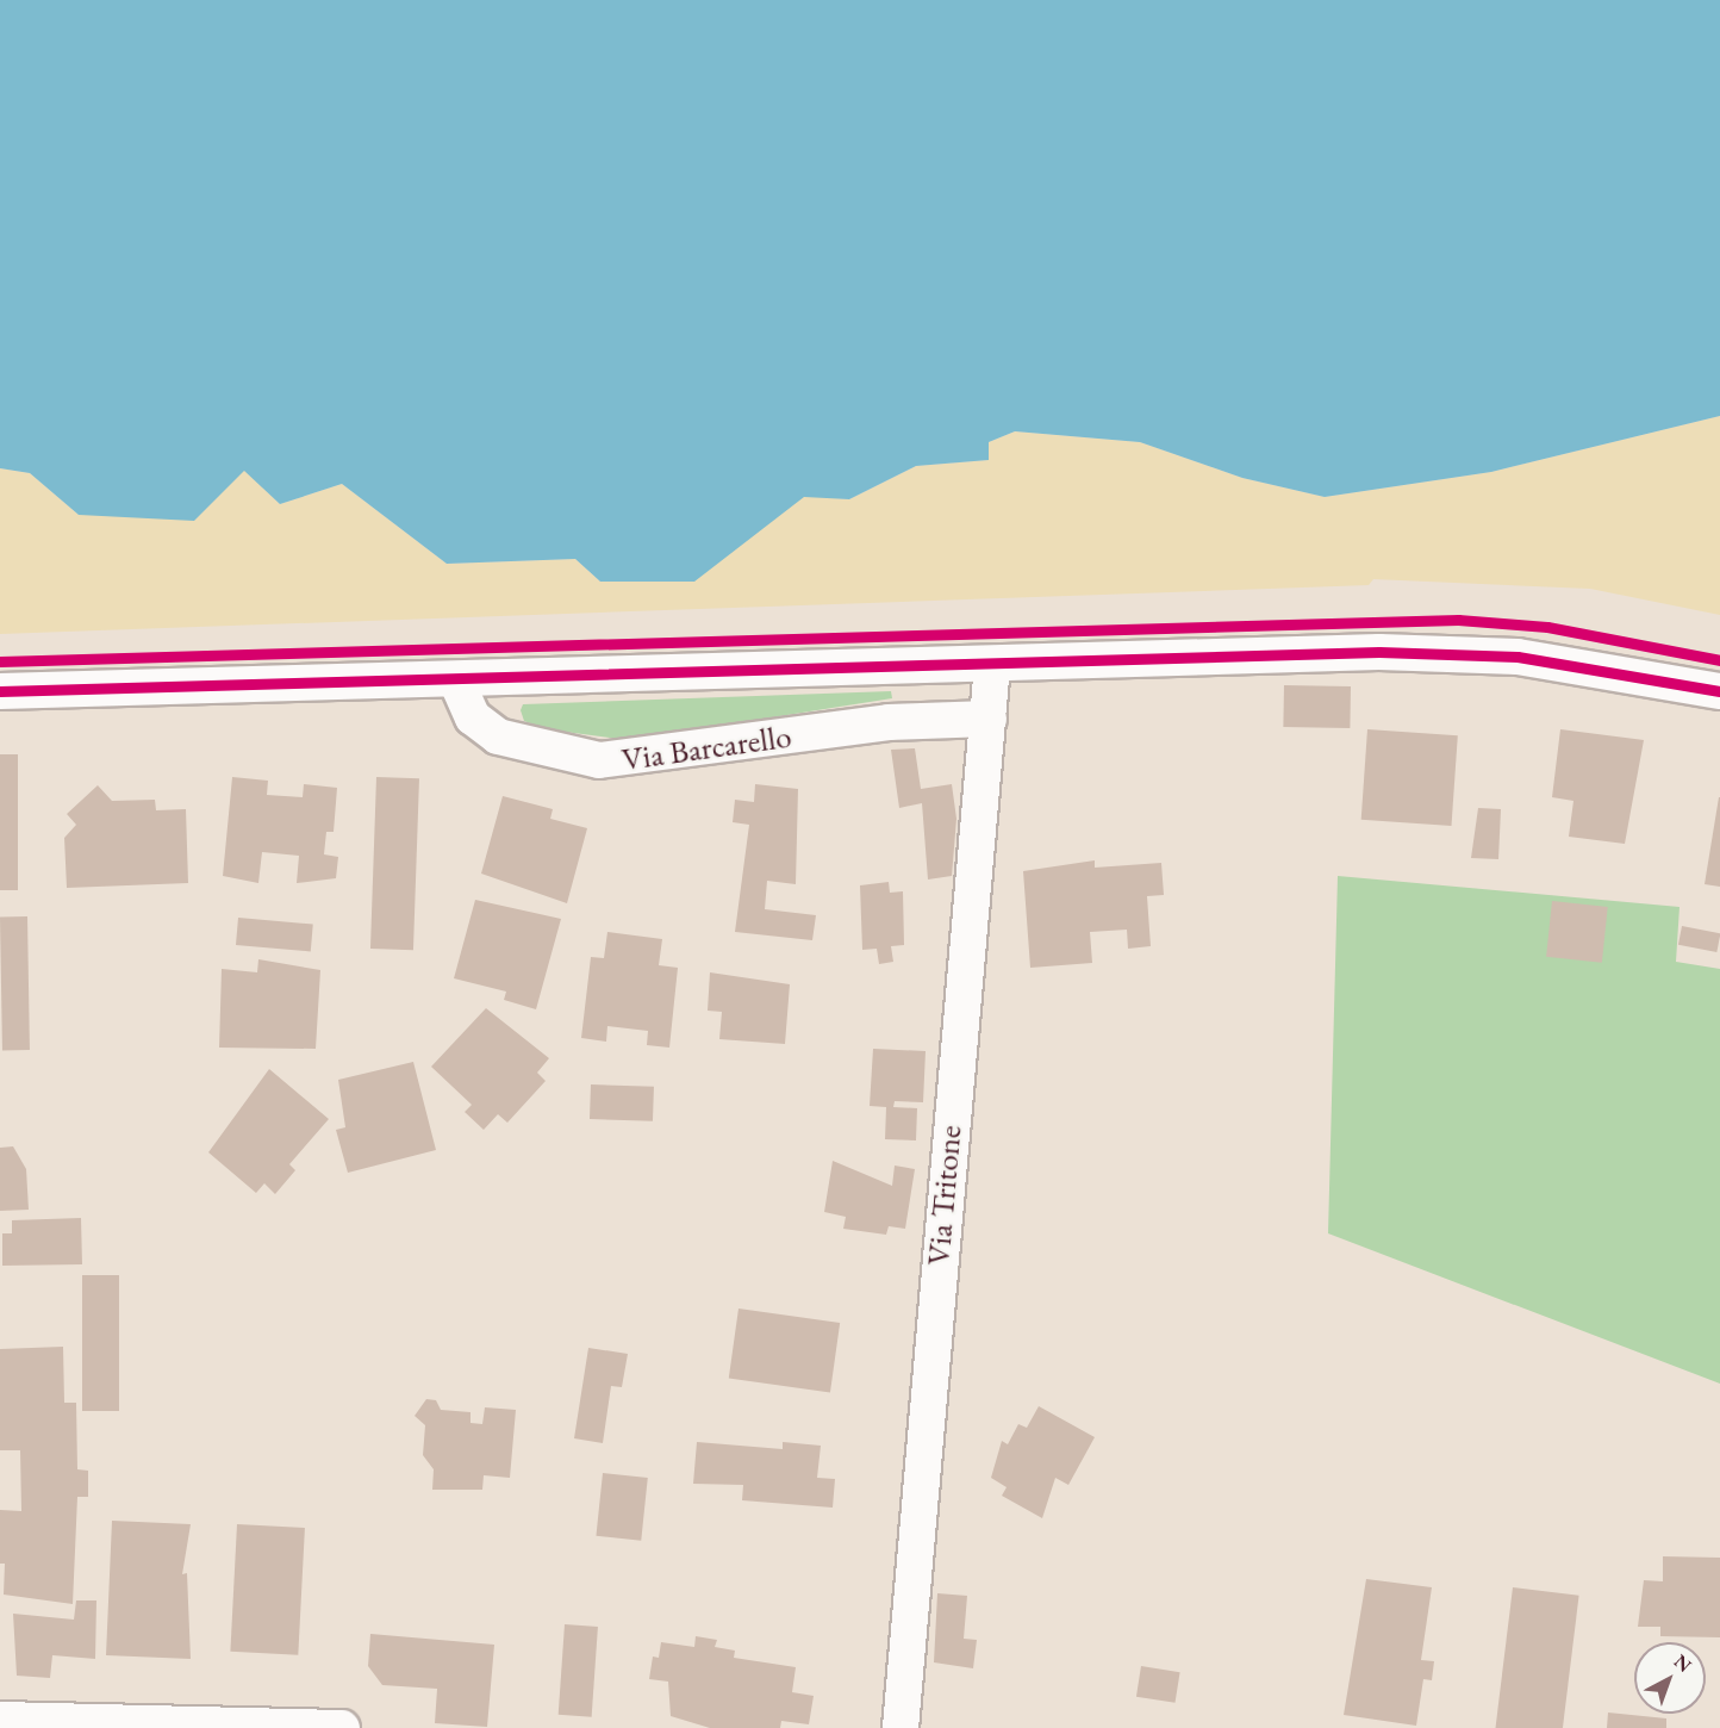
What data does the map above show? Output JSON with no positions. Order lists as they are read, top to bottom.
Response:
{
  "streets": {
    "street": ["Via Barcarello", "Via Tritone"]
  },
  "crossings": [
    ["Via Barcarello", "Via Tritone"]
  ],
  "north": "top right"
}
